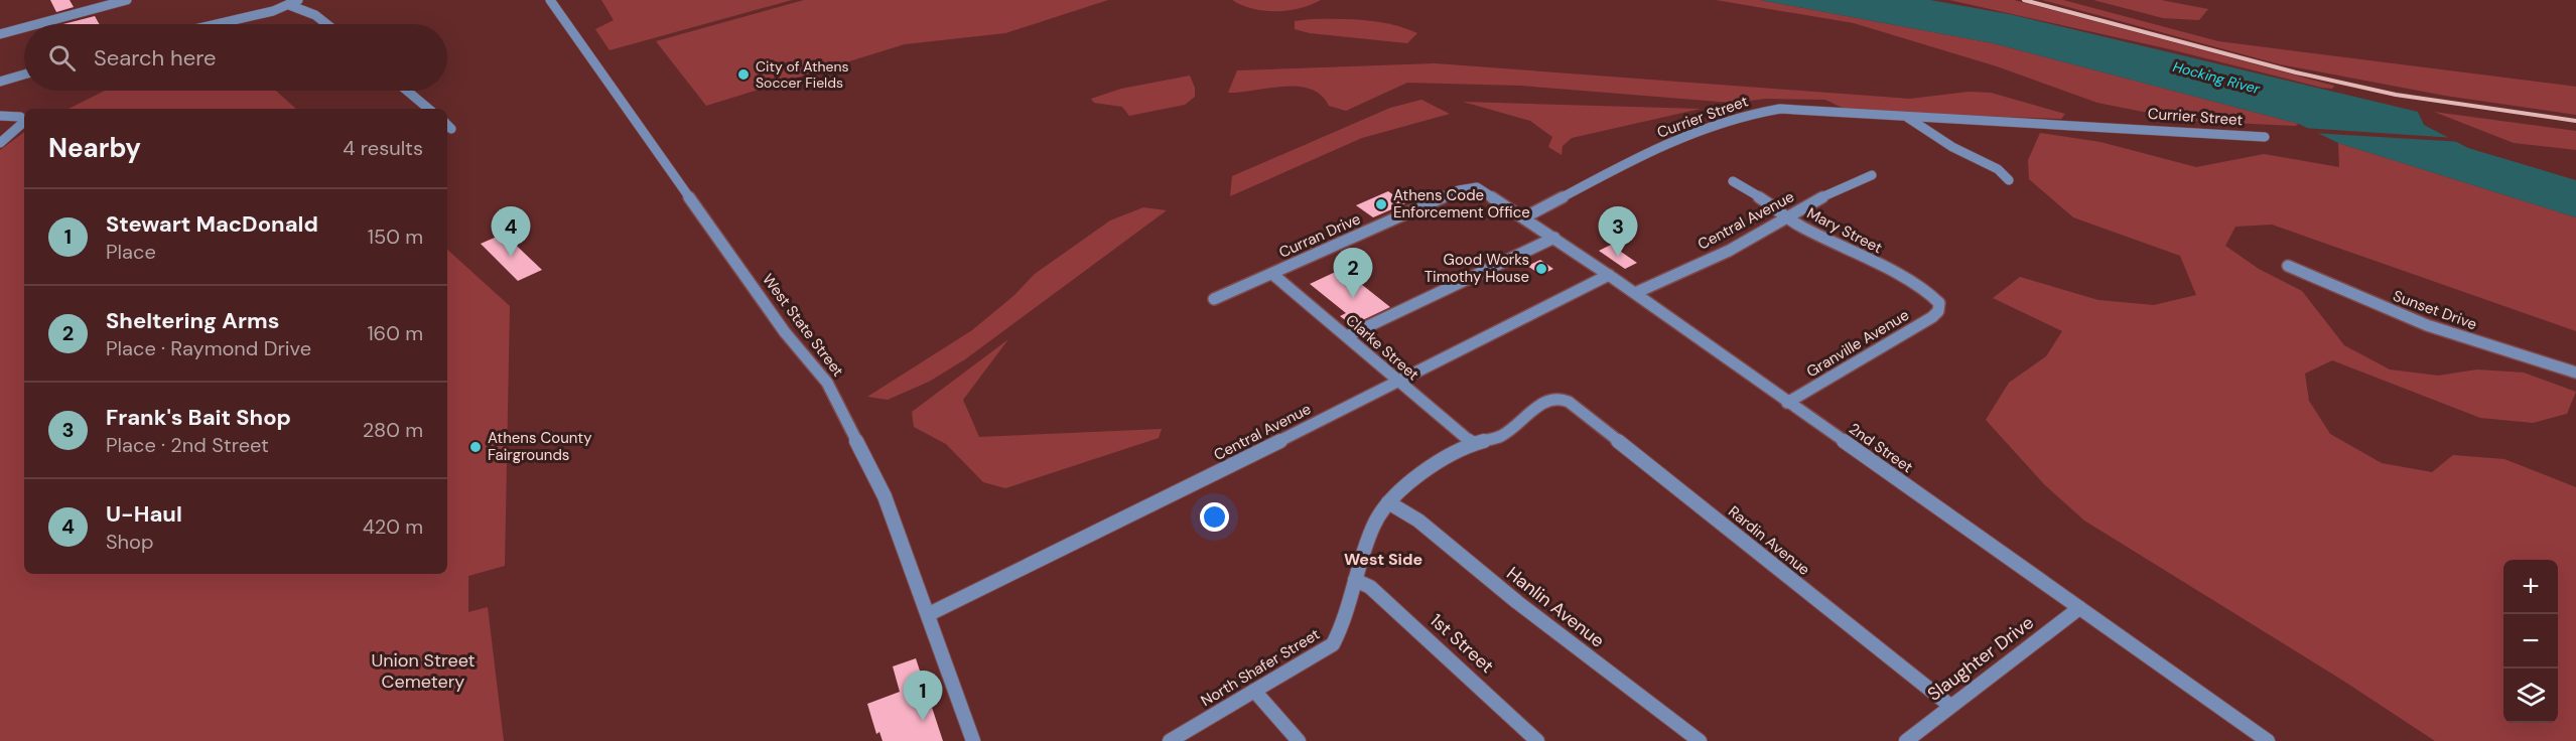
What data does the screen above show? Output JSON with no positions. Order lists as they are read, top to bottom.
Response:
{
  "streets": {
    "street": [
      "Currier Street",
      "Central Avenue",
      "Mary Street",
      "Curran Drive",
      "Sunset Drive",
      "West State Street",
      "Granville Avenue",
      "Clarke Street",
      "2nd Street",
      "Rardin Avenue",
      "Hanlin Avenue",
      "1st Street",
      "Slaughter Drive",
      "North Shafer Street"
    ]
  },
  "crossings": [
    ["Currier Street", "2nd Street"],
    ["Central Avenue", "Mary Street"],
    ["Central Avenue", "West State Street"],
    ["Central Avenue", "Clarke Street"],
    ["Central Avenue", "2nd Street"],
    ["Mary Street", "Granville Avenue"],
    ["Curran Drive", "Clarke Street"],
    ["Curran Drive", "2nd Street"],
    ["Granville Avenue", "2nd Street"],
    ["Clarke Street", "North Shafer Street"],
    ["2nd Street", "Slaughter Drive"],
    ["Rardin Avenue", "Slaughter Drive"],
    ["Rardin Avenue", "North Shafer Street"],
    ["Hanlin Avenue", "North Shafer Street"],
    ["1st Street", "North Shafer Street"]
  ],
  "districts": ["West Side"],
  "water": ["Hocking River"],
  "parks": ["Union Street Cemetery"],
  "places": [
    "City of Athens Soccer Fields",
    "Athens Code Enforcement Office",
    "Good Works Timothy House",
    "Athens County Fairgrounds"
  ],
  "page": {
    "search": "Search here",
    "heading": ["Nearby", "4 results"],
    "list": [
      {
        "mark": "1",
        "name": "Stewart MacDonald",
        "note": "Place",
        "value": "150 m"
      },
      {
        "mark": "2",
        "name": "Sheltering Arms",
        "note": "Place · Raymond Drive",
        "value": "160 m"
      },
      {
        "mark": "3",
        "name": "Frank's Bait Shop",
        "note": "Place · 2nd Street",
        "value": "280 m"
      },
      {
        "mark": "4",
        "name": "U-Haul",
        "note": "Shop",
        "value": "420 m"
      }
    ],
    "pins": [
      "3",
      "4",
      "2",
      "1"
    ],
    "map_buttons": ["+", "−"]
  }
}
